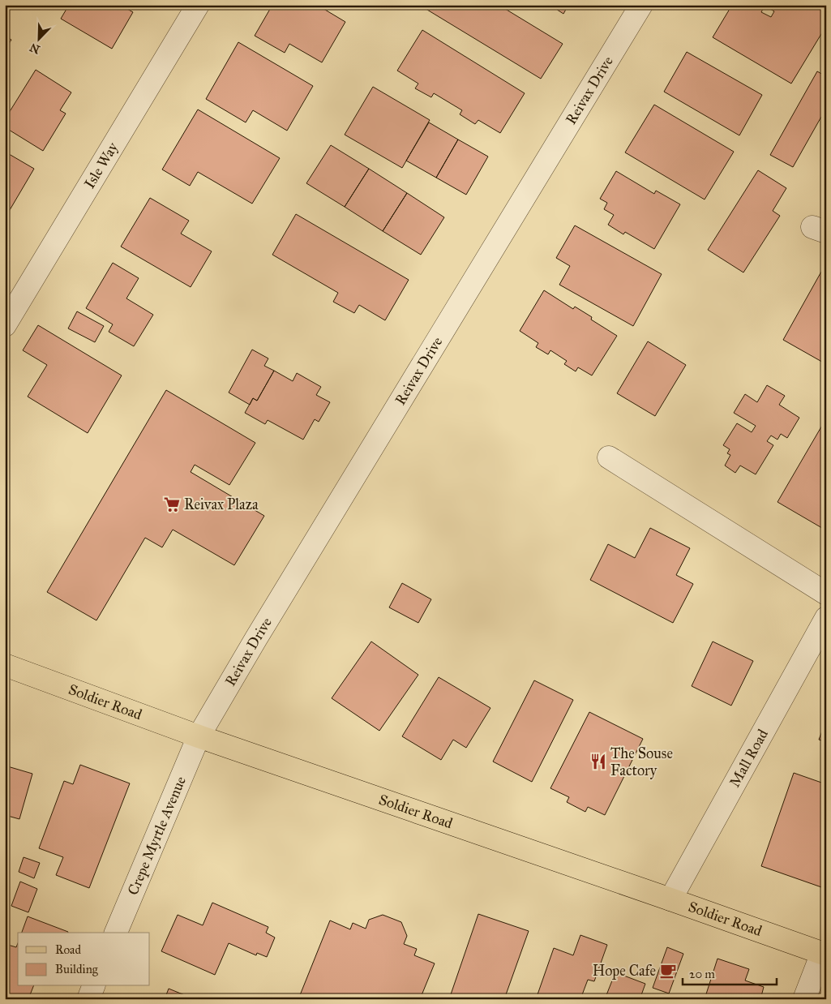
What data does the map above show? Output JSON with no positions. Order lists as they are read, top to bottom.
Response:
{
  "streets": {
    "main road": ["Soldier Road"],
    "street": [
      "Reivax Drive",
      "Isle Way",
      "Mall Road",
      "Crepe Myrtle Avenue"
    ]
  },
  "crossings": [
    ["Reivax Drive", "Soldier Road"],
    ["Reivax Drive", "Crepe Myrtle Avenue"],
    ["Soldier Road", "Mall Road"],
    ["Soldier Road", "Crepe Myrtle Avenue"]
  ],
  "places": {
    "supermarket": ["Reivax Plaza"],
    "restaurant": ["The Souse Factory"],
    "cafe": ["Hope Cafe"]
  },
  "legend": ["Road", "Building"],
  "scale_bar": "20 m",
  "north": "bottom left"
}
